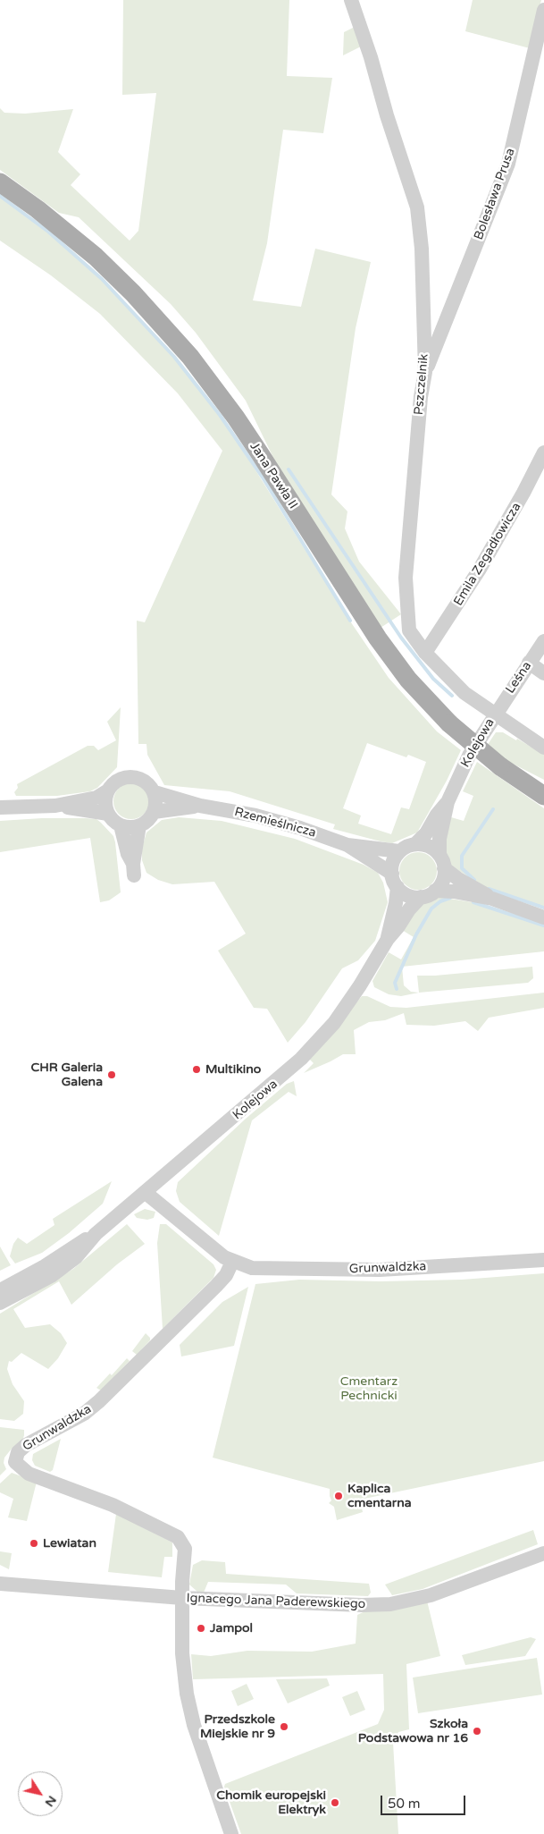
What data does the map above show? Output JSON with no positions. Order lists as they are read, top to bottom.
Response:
{
  "streets": {
    "main road": ["Jana Pawła II"],
    "street": [
      "Bolesława Prusa",
      "Pszczelnik",
      "Emila Zegadłowicza",
      "Leśna",
      "Kolejowa",
      "Rzemieślnicza",
      "Grunwaldzka",
      "Ignacego Jana Paderewskiego"
    ]
  },
  "crossings": [
    ["Bolesława Prusa", "Pszczelnik"],
    ["Pszczelnik", "Emila Zegadłowicza"],
    ["Pszczelnik", "Leśna"],
    ["Pszczelnik", "Kolejowa"],
    ["Leśna", "Kolejowa"],
    ["Kolejowa", "Rzemieślnicza"],
    ["Kolejowa", "Grunwaldzka"],
    ["Grunwaldzka", "Ignacego Jana Paderewskiego"]
  ],
  "parks": ["Cmentarz Pechnicki"],
  "places": [
    "Multikino",
    "CHR Galeria Galena",
    "Kaplica cmentarna",
    "Lewiatan",
    "Jampol",
    "Przedszkole Miejskie nr 9",
    "Szkoła Podstawowa nr 16",
    "Chomik europejski Elektryk"
  ],
  "scale_bar": "50 m",
  "north": "bottom right"
}
